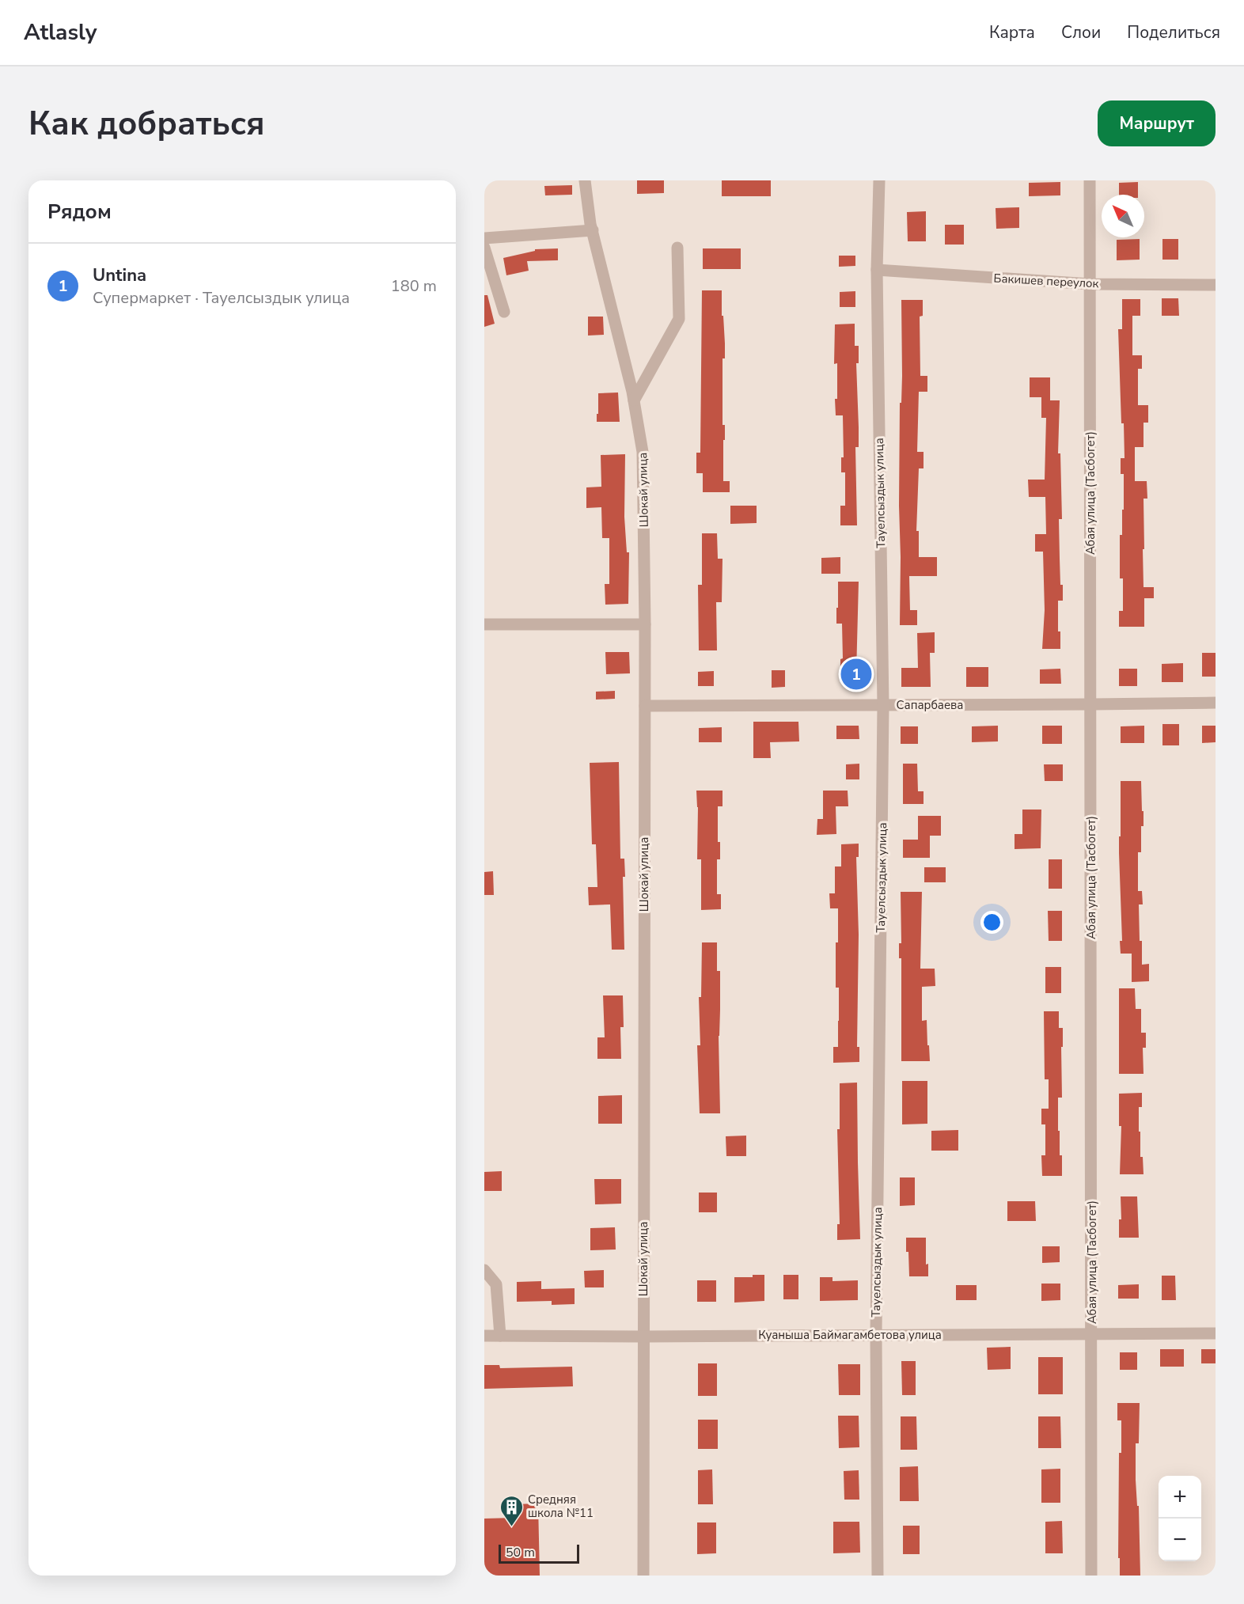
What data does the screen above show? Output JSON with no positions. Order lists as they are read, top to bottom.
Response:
{
  "streets": {
    "street": [
      "Бакишев переулок",
      "Шокай улица",
      "Тауелсыздык улица",
      "Абая улица (Тасбогет)",
      "Сапарбаева",
      "Куаныша Баймагамбетова улица"
    ]
  },
  "crossings": [
    ["Бакишев переулок", "Тауелсыздык улица"],
    ["Бакишев переулок", "Абая улица (Тасбогет)"],
    ["Шокай улица", "Сапарбаева"],
    ["Шокай улица", "Куаныша Баймагамбетова улица"],
    ["Тауелсыздык улица", "Сапарбаева"],
    ["Тауелсыздык улица", "Куаныша Баймагамбетова улица"],
    ["Абая улица (Тасбогет)", "Сапарбаева"],
    ["Абая улица (Тасбогет)", "Куаныша Баймагамбетова улица"]
  ],
  "places": {
    "building": ["Средняя школа №11"]
  },
  "scale_bar": "50 m",
  "north": "top left",
  "page": {
    "header": "Atlasly",
    "nav": ["Карта", "Слои", "Поделиться"],
    "buttons": "Маршрут",
    "title": "Как добраться",
    "heading": "Рядом",
    "list": [
      {
        "mark": "1",
        "name": "Untina",
        "note": "Супермаркет · Тауелсыздык улица",
        "value": "180 m"
      }
    ],
    "pins": "1",
    "map_buttons": ["+", "−"],
    "scale": "50 m"
  }
}
